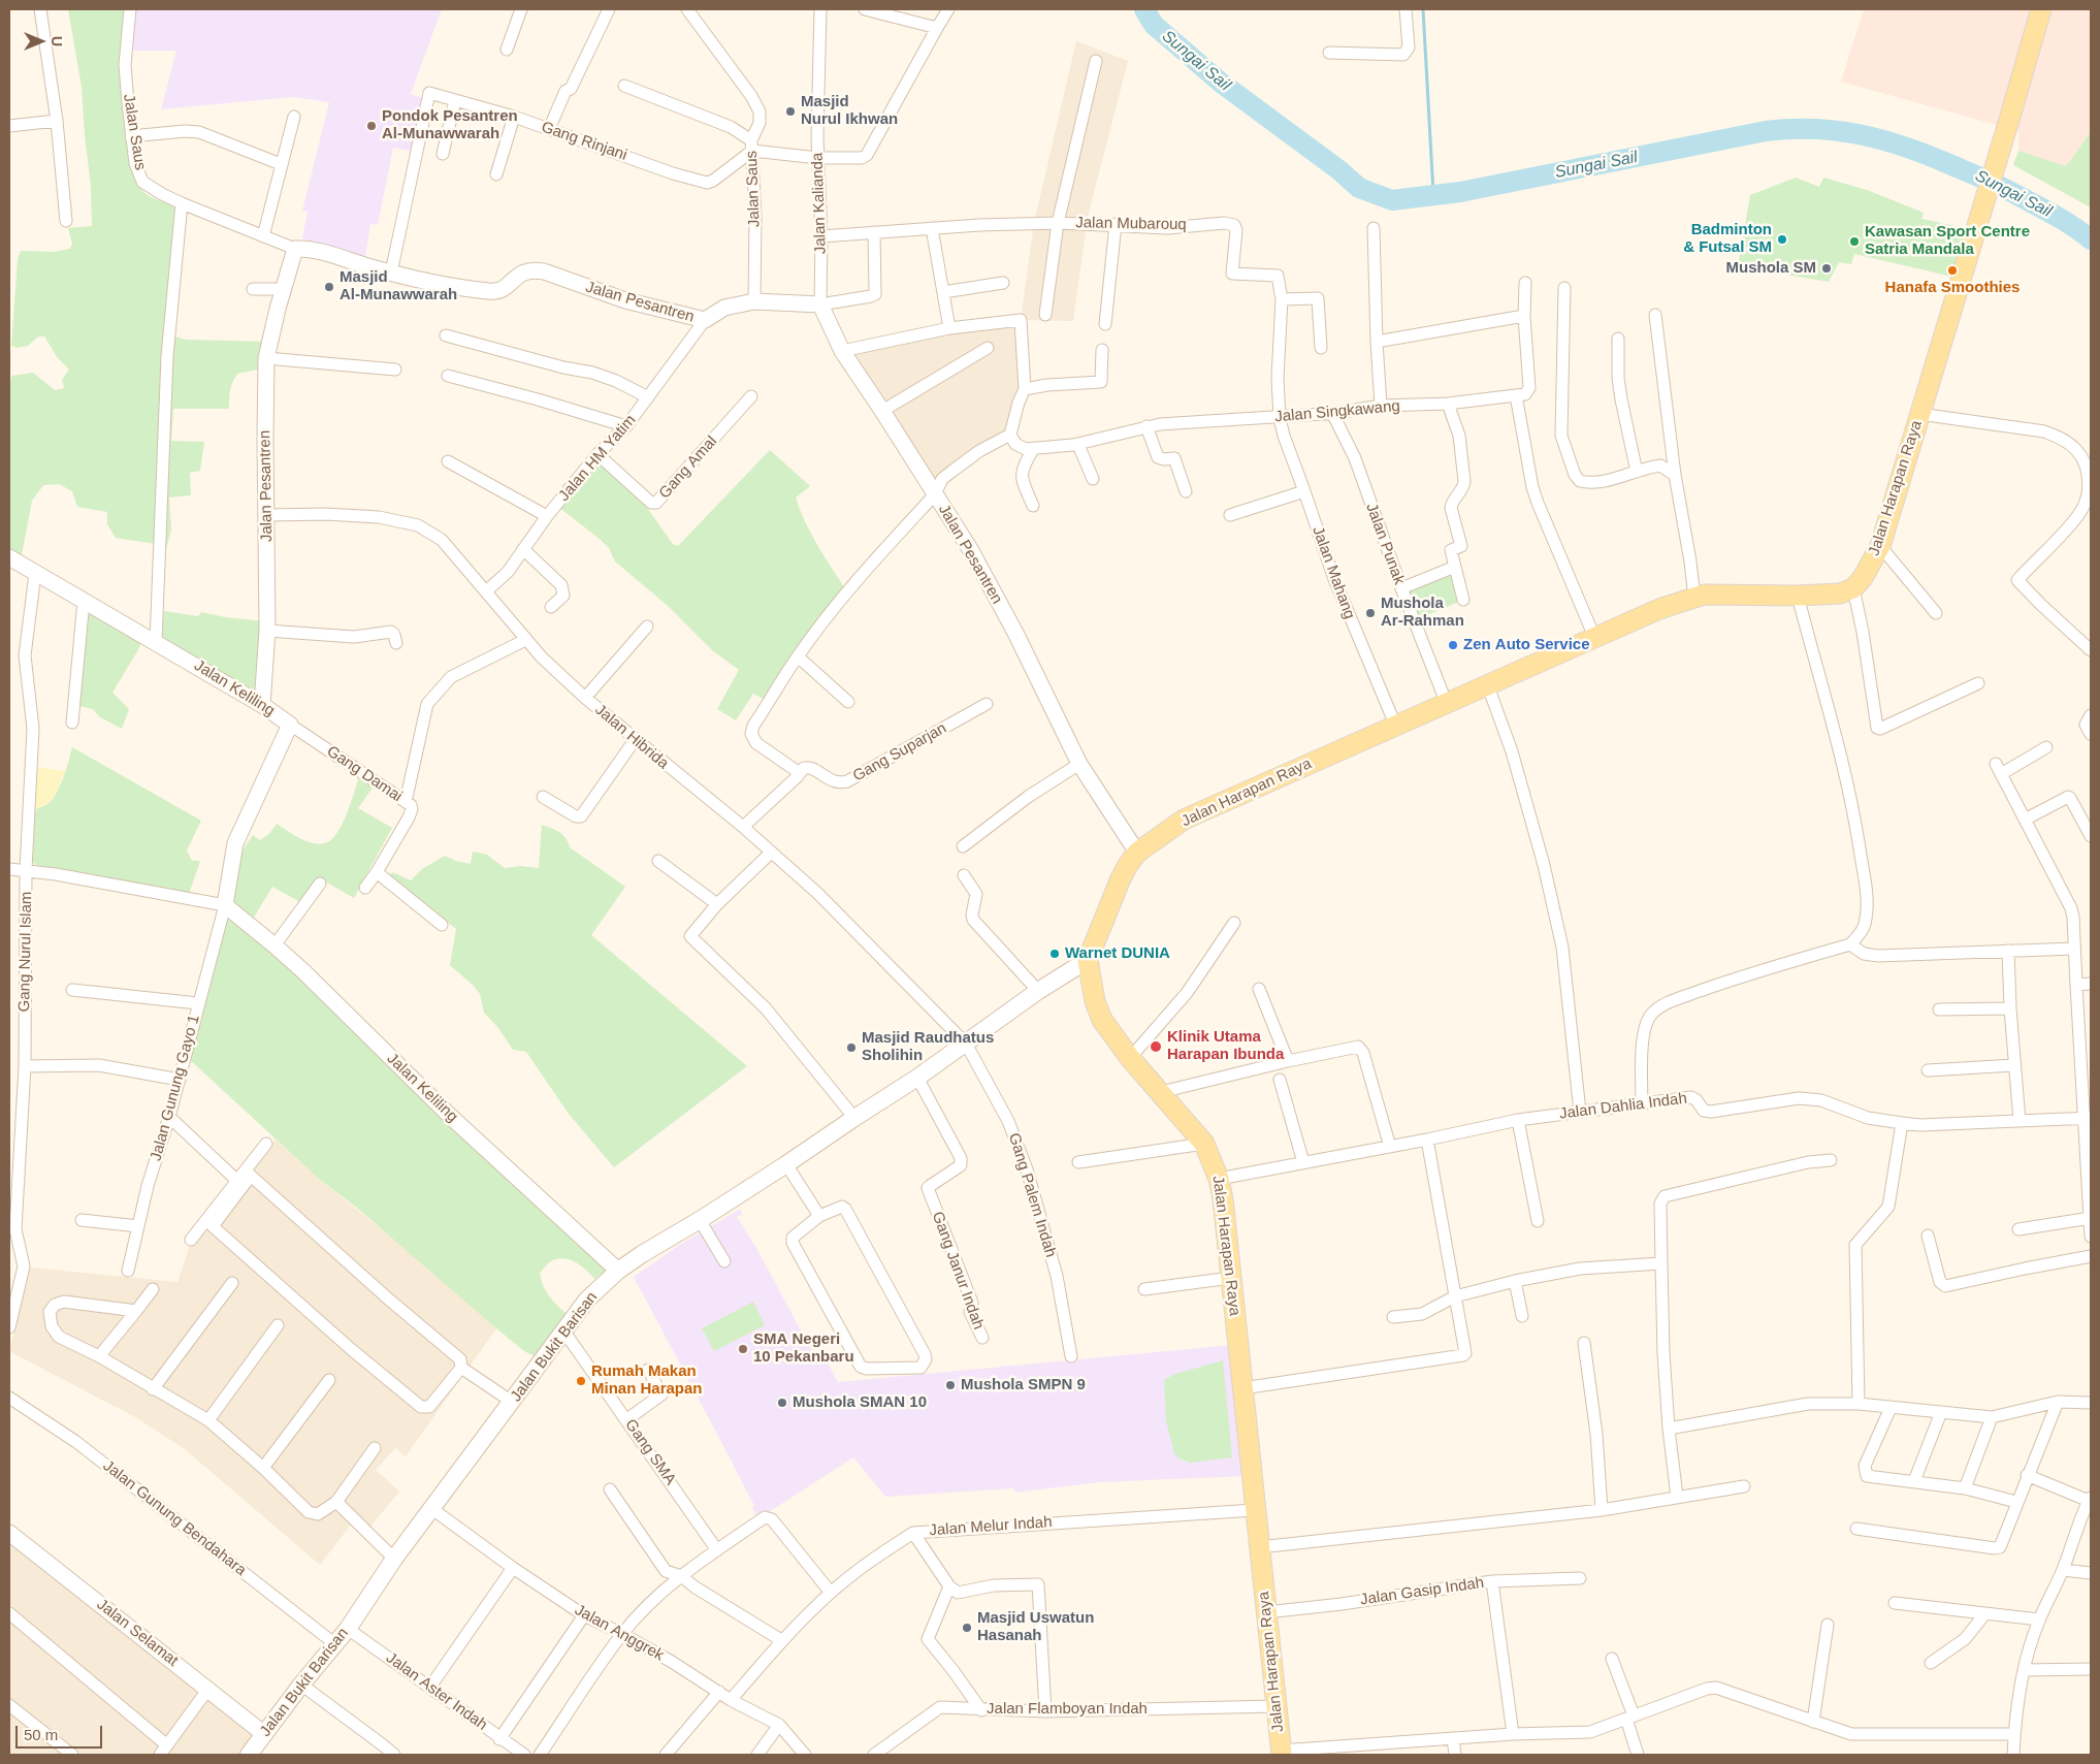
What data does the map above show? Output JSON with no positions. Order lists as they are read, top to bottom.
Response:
{
  "streets": {
    "main road": ["Jalan Harapan Raya", "Jalan Bukit Barisan"],
    "street": [
      "Jalan Saus",
      "Gang Rinjani",
      "Jalan Kalianda",
      "Jalan Mubarouq",
      "Jalan Pesantren",
      "Jalan Singkawang",
      "Jalan HM Yatim",
      "Gang Amal",
      "Jalan Punak",
      "Jalan Mahang",
      "Jalan Keliling",
      "Jalan Hibrida",
      "Gang Suparjan",
      "Gang Damai",
      "Gang Nurul Islam",
      "Jalan Gunung Gayo 1",
      "Jalan Dahlia Indah",
      "Gang Palem Indah",
      "Gang Janur Indah",
      "Gang SMA",
      "Jalan Gunung Bendahara",
      "Jalan Melur Indah",
      "Jalan Gasip Indah",
      "Jalan Selamat",
      "Jalan Anggrek",
      "Jalan Aster Indah",
      "Jalan Flamboyan Indah"
    ]
  },
  "crossings": [
    ["Jalan Saus", "Gang Rinjani"],
    ["Jalan Saus", "Jalan Pesantren"],
    ["Gang Rinjani", "Jalan Pesantren"],
    ["Jalan Kalianda", "Jalan Mubarouq"],
    ["Jalan Kalianda", "Jalan Pesantren"],
    ["Jalan Mubarouq", "Jalan Singkawang"],
    ["Jalan Mubarouq", "Jalan Mahang"],
    ["Jalan Pesantren", "Jalan HM Yatim"],
    ["Jalan Pesantren", "Jalan Harapan Raya"],
    ["Jalan Pesantren", "Jalan Keliling"],
    ["Jalan Pesantren", "Jalan Hibrida"],
    ["Jalan Singkawang", "Jalan Punak"],
    ["Jalan Singkawang", "Jalan Mahang"],
    ["Jalan HM Yatim", "Gang Amal"],
    ["Jalan HM Yatim", "Jalan Hibrida"],
    ["Jalan Harapan Raya", "Jalan Punak"],
    ["Jalan Harapan Raya", "Jalan Mahang"],
    ["Jalan Harapan Raya", "Jalan Dahlia Indah"],
    ["Jalan Harapan Raya", "Jalan Bukit Barisan"],
    ["Jalan Harapan Raya", "Jalan Melur Indah"],
    ["Jalan Harapan Raya", "Jalan Gasip Indah"],
    ["Jalan Harapan Raya", "Jalan Flamboyan Indah"],
    ["Jalan Keliling", "Gang Damai"],
    ["Jalan Keliling", "Gang Nurul Islam"],
    ["Jalan Keliling", "Jalan Gunung Gayo 1"],
    ["Jalan Keliling", "Jalan Bukit Barisan"],
    ["Jalan Hibrida", "Gang Palem Indah"],
    ["Jalan Hibrida", "Jalan Bukit Barisan"],
    ["Gang Palem Indah", "Jalan Bukit Barisan"],
    ["Gang Janur Indah", "Jalan Bukit Barisan"],
    ["Jalan Bukit Barisan", "Gang SMA"],
    ["Jalan Bukit Barisan", "Jalan Gunung Bendahara"],
    ["Jalan Bukit Barisan", "Jalan Selamat"],
    ["Jalan Bukit Barisan", "Jalan Anggrek"],
    ["Jalan Bukit Barisan", "Jalan Aster Indah"],
    ["Jalan Melur Indah", "Jalan Anggrek"]
  ],
  "water": ["Sungai Sail"],
  "places": [
    "Masjid Nurul Ikhwan",
    "Pondok Pesantren Al-Munawwarah",
    "Badminton & Futsal SM",
    "Kawasan Sport Centre Satria Mandala",
    "Mushola SM",
    "Hanafa Smoothies",
    "Masjid Al-Munawwarah",
    "Mushola Ar-Rahman",
    "Zen Auto Service",
    "Warnet DUNIA",
    "Klinik Utama Harapan Ibunda",
    "Masjid Raudhatus Sholihin",
    "SMA Negeri 10 Pekanbaru",
    "Rumah Makan Minan Harapan",
    "Mushola SMPN 9",
    "Mushola SMAN 10",
    "Masjid Uswatun Hasanah"
  ],
  "scale_bar": "50 m",
  "north": "right"
}
